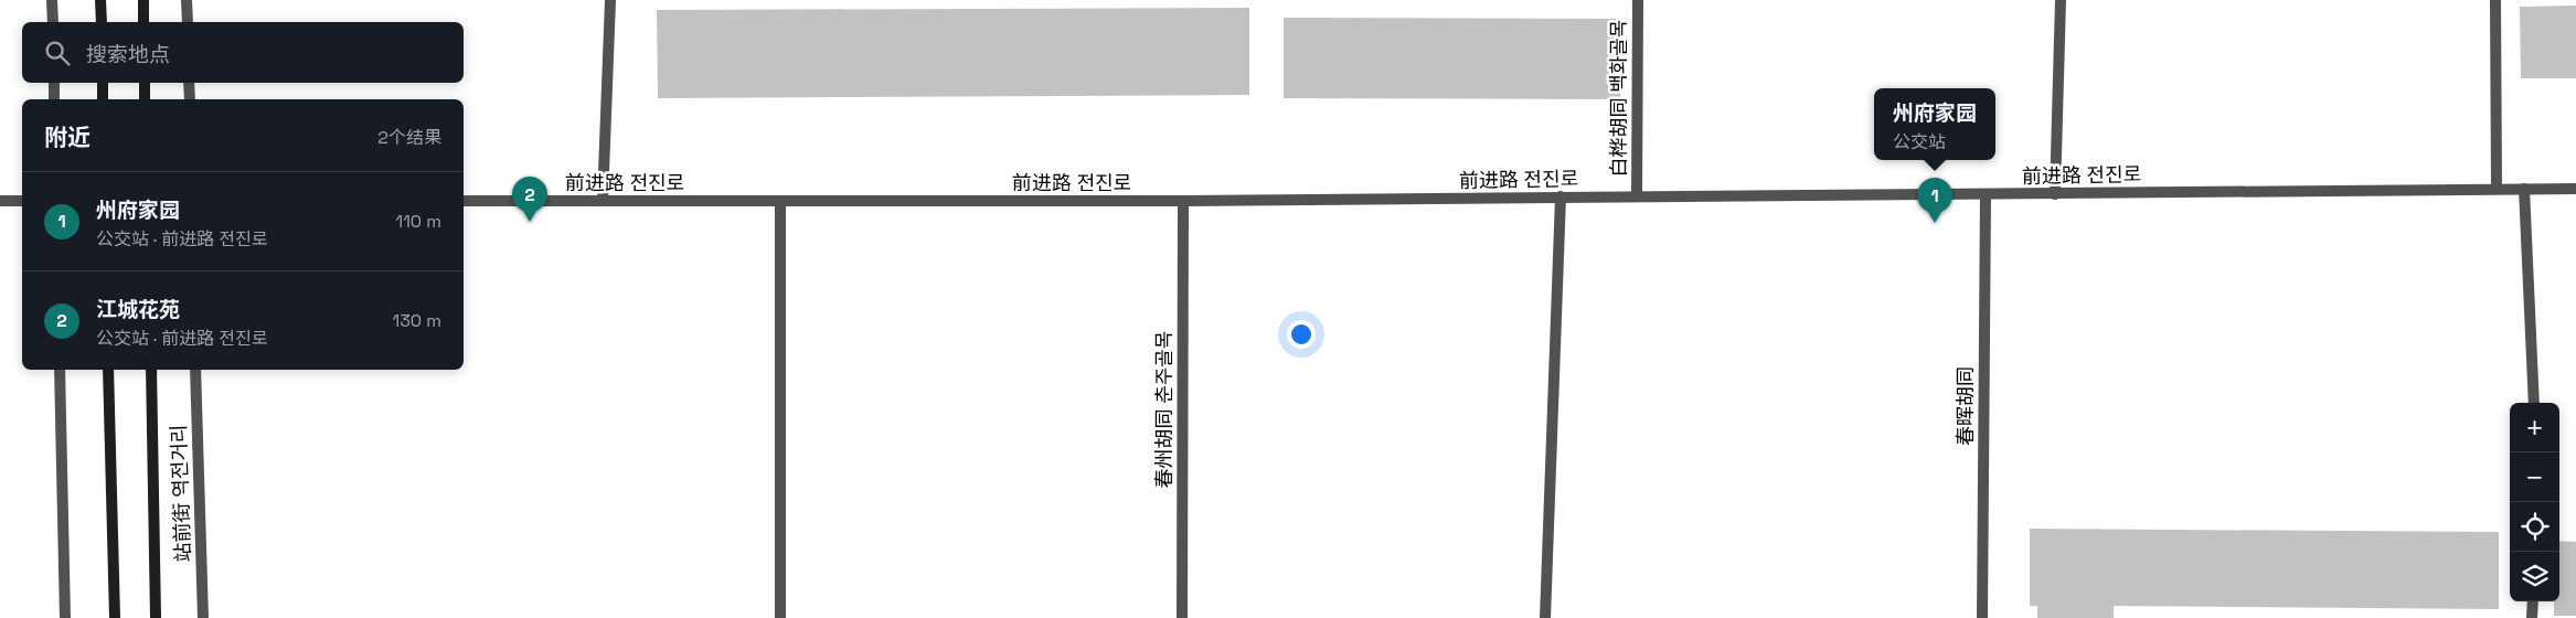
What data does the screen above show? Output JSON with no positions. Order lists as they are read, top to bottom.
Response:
{
  "streets": {
    "main road": ["站前街 역전거리"],
    "street": [
      "白桦胡同 백화골목",
      "前进路 전진로",
      "春晖胡同",
      "春州胡同 춘주골목"
    ]
  },
  "crossings": [
    ["白桦胡同 백화골목", "前进路 전진로"],
    ["前进路 전진로", "春晖胡同"],
    ["前进路 전진로", "春州胡同 춘주골목"]
  ],
  "page": {
    "search": "搜索地点",
    "popup": ["州府家园", "公交站"],
    "heading": ["附近", "2个结果"],
    "list": [
      {
        "mark": "1",
        "name": "州府家园",
        "note": "公交站 · 前进路 전진로",
        "value": "110 m"
      },
      {
        "mark": "2",
        "name": "江城花苑",
        "note": "公交站 · 前进路 전진로",
        "value": "130 m"
      }
    ],
    "pins": ["2", "1"],
    "map_buttons": ["+", "−"]
  }
}
